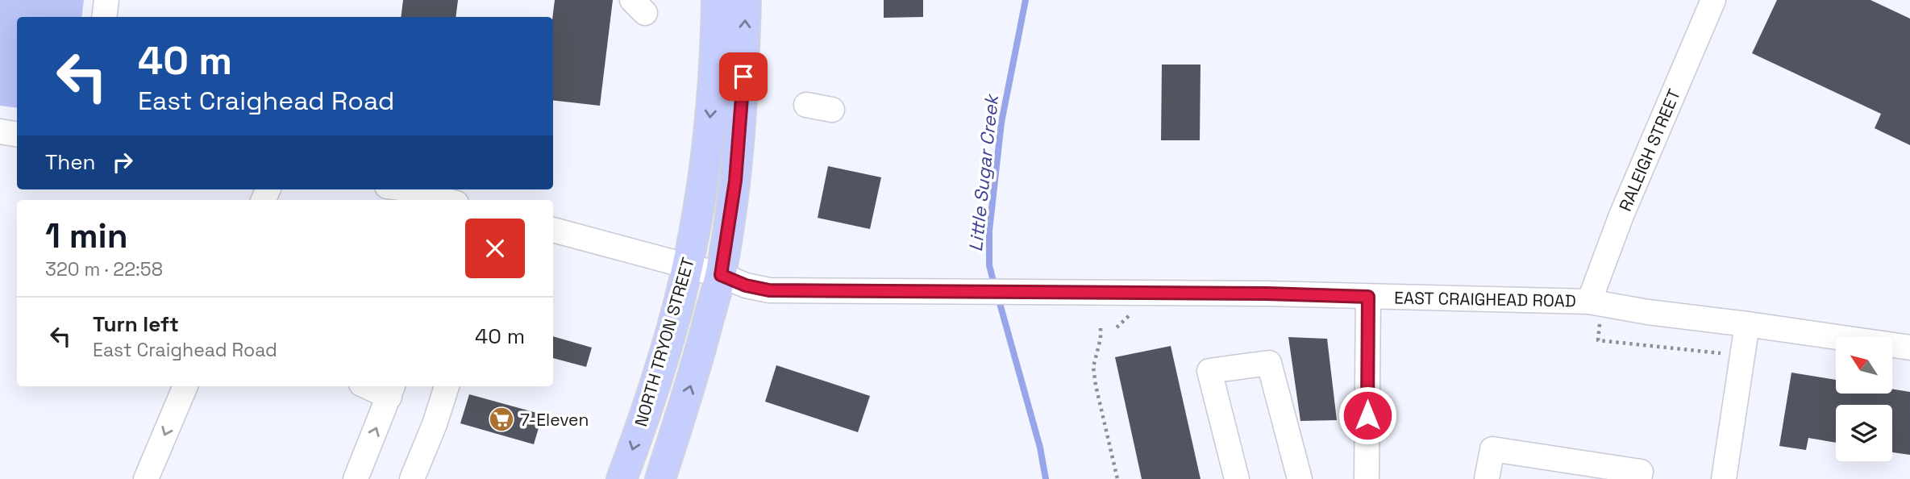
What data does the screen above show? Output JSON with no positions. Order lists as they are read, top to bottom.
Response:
{
  "streets": {
    "main road": ["NORTH TRYON STREET"],
    "street": ["RALEIGH STREET", "EAST CRAIGHEAD ROAD"]
  },
  "crossings": [
    ["RALEIGH STREET", "EAST CRAIGHEAD ROAD"],
    ["EAST CRAIGHEAD ROAD", "NORTH TRYON STREET"]
  ],
  "water": ["Little Sugar Creek"],
  "places": {
    "supermarket": ["7-Eleven"]
  },
  "north": "top left",
  "page": {
    "turn": ["40 m", "East Craighead Road"],
    "then": "Then",
    "heading": ["1 min", "320 m · 22:58"],
    "list": [
      {
        "name": "Turn left",
        "note": "East Craighead Road",
        "value": "40 m"
      }
    ]
  }
}
